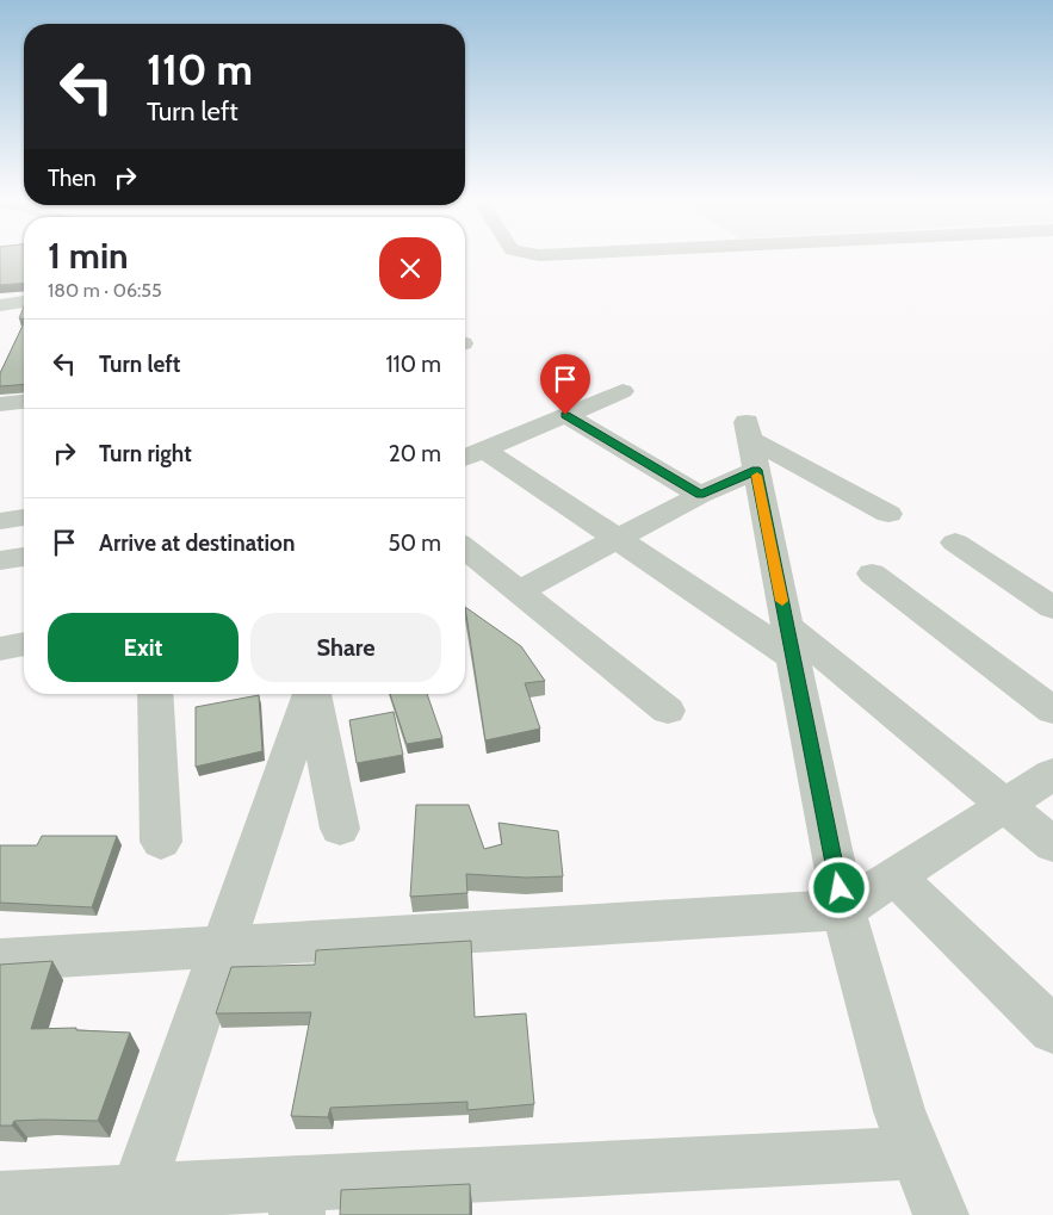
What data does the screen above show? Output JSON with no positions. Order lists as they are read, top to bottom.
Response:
{
  "page": {
    "turn": ["110 m", "Turn left"],
    "then": "Then",
    "heading": ["1 min", "180 m · 06:55"],
    "list": [
      {
        "name": "Turn left",
        "value": "110 m"
      },
      {
        "name": "Turn right",
        "value": "20 m"
      },
      {
        "name": "Arrive at destination",
        "value": "50 m"
      }
    ],
    "buttons": ["Exit", "Share"]
  }
}
